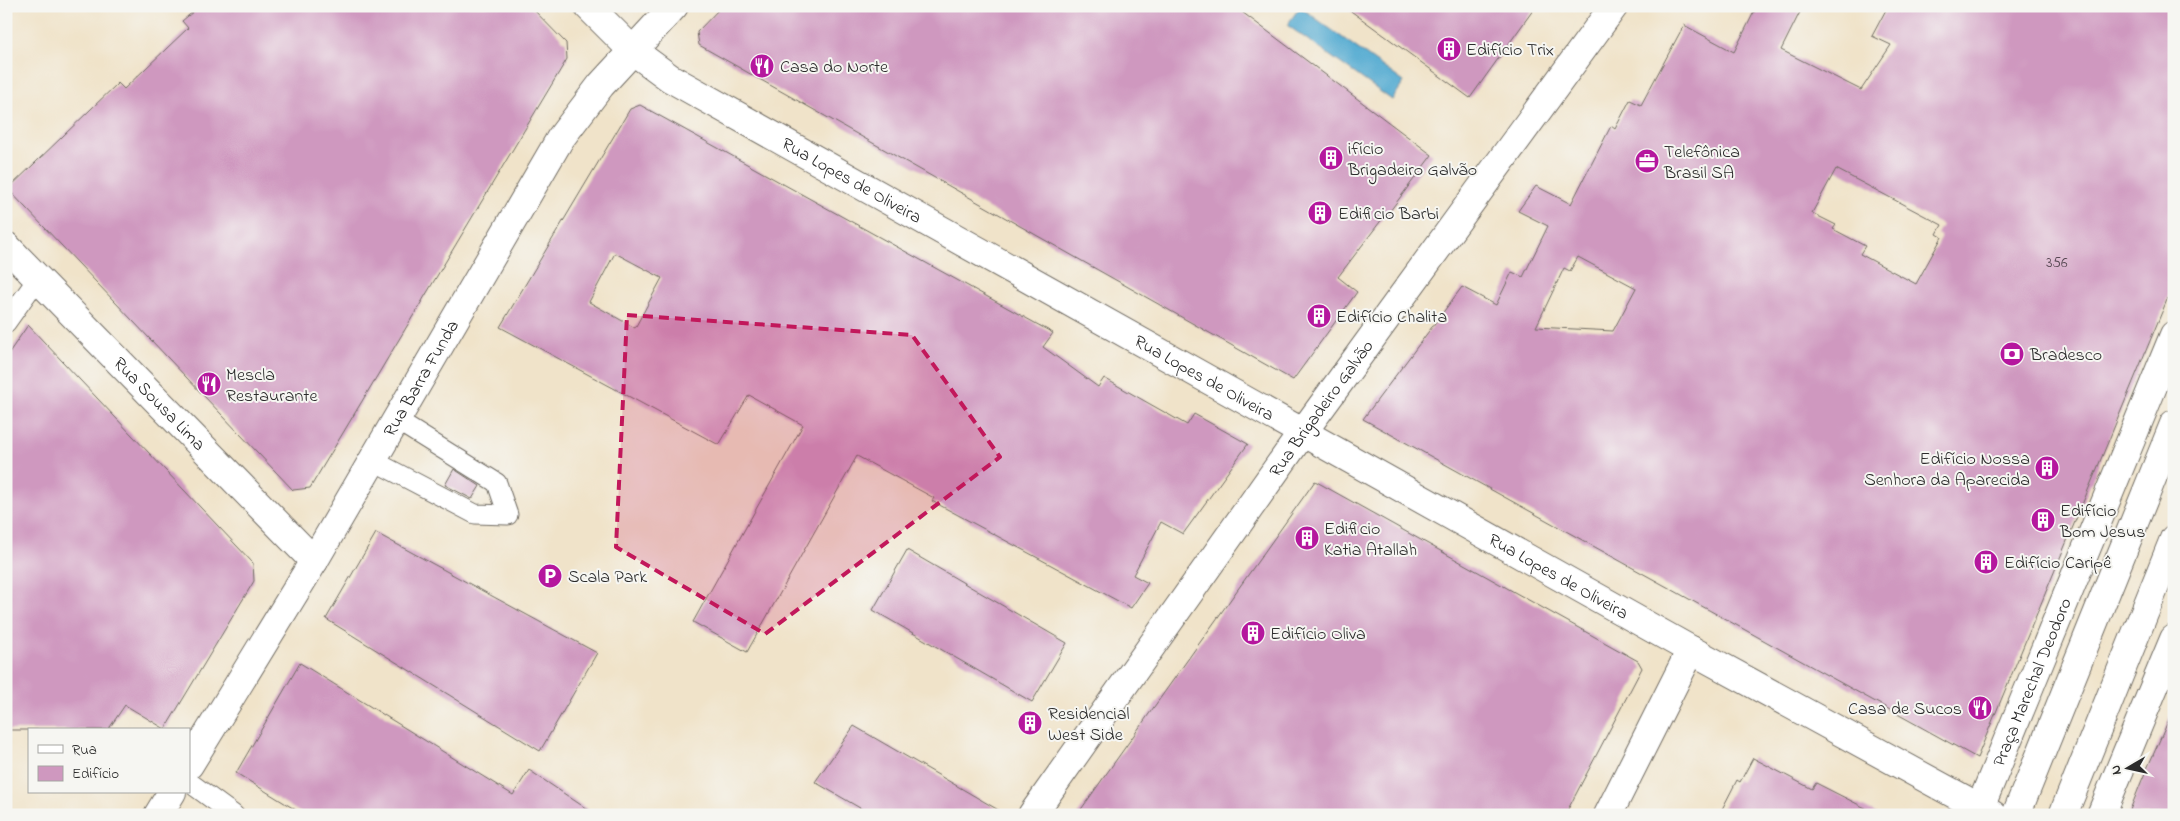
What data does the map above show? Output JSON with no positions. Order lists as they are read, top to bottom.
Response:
{
  "streets": {
    "main road": [
      "Rua Lopes de Oliveira",
      "Rua Barra Funda",
      "Rua Sousa Lima",
      "Rua Brigadeiro Galvão",
      "Praça Marechal Deodoro"
    ]
  },
  "crossings": [
    ["Rua Lopes de Oliveira", "Rua Barra Funda"],
    ["Rua Lopes de Oliveira", "Rua Brigadeiro Galvão"],
    ["Rua Lopes de Oliveira", "Praça Marechal Deodoro"],
    ["Rua Barra Funda", "Rua Sousa Lima"]
  ],
  "places": {
    "building": [
      "Edifício Trix",
      "ifício Brigadeiro Galvão",
      "Edificio Barbi",
      "Edifício Chalita",
      "Edifício Nossa Senhora da Aparecida",
      "Edifício Bom Jesus",
      "Edificio Katia Atallah",
      "Edifício Caripê",
      "Edifício Oliva",
      "Residencial West Side"
    ],
    "restaurant": ["Casa do Norte", "Mescla Restaurante", "Casa de Sucos"],
    "office": ["Telefônica Brasil SA"],
    "bank": ["Bradesco"],
    "parking": ["Scala Park"]
  },
  "house_numbers": ["356"],
  "legend": ["Rua", "Edifício"],
  "north": "left"
}
